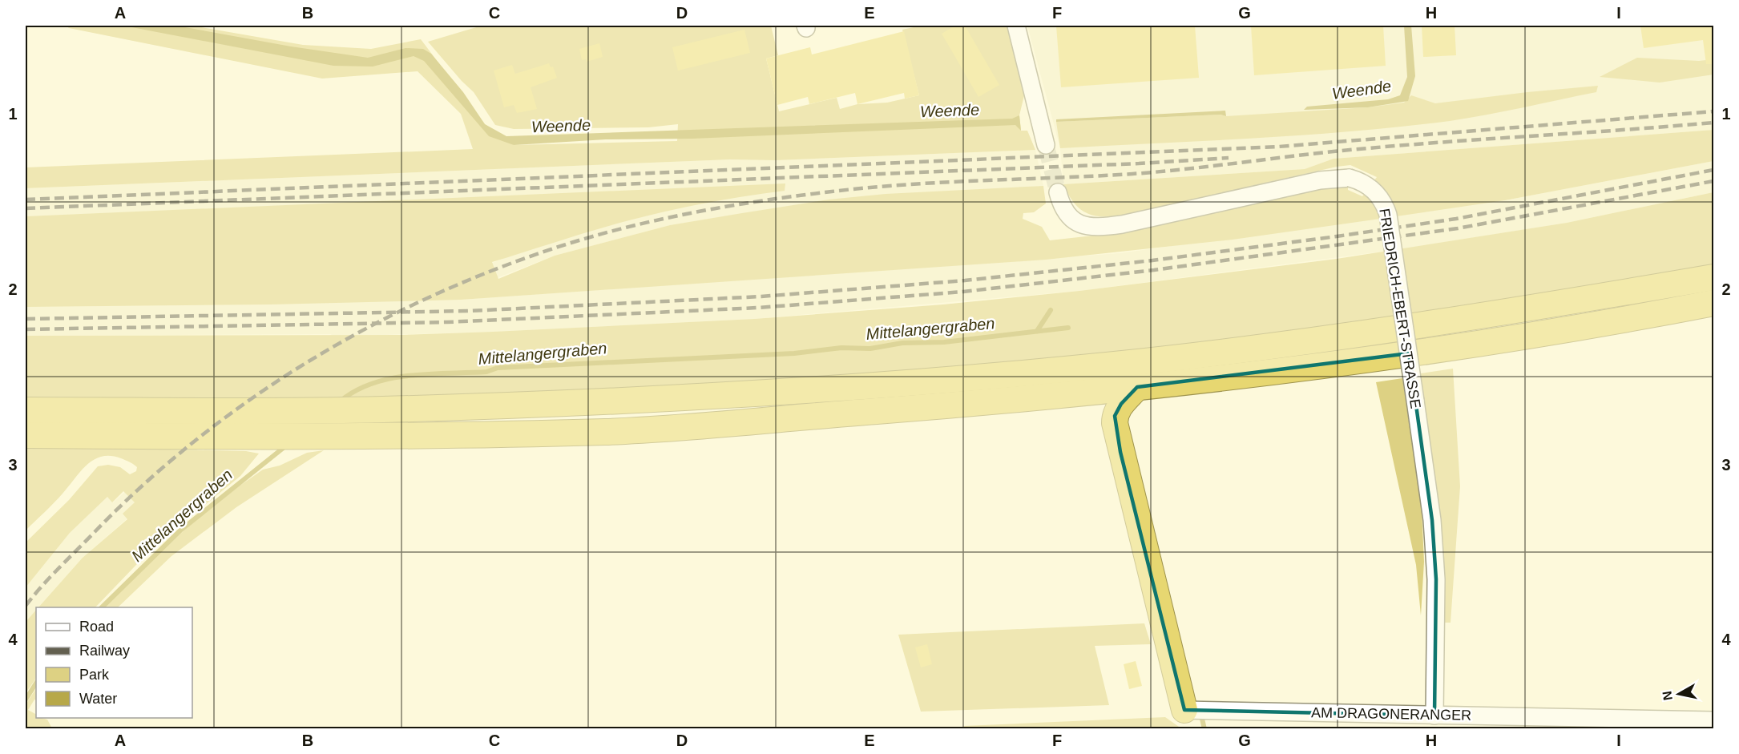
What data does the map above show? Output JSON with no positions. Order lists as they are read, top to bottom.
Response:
{
  "streets": {
    "street": ["FRIEDRICH-EBERT-STRASSE", "AM DRAGONERANGER"]
  },
  "crossings": [
    ["FRIEDRICH-EBERT-STRASSE", "AM DRAGONERANGER"]
  ],
  "water": ["Weende", "Mittelangergraben"],
  "legend": [
    "Road",
    "Railway",
    "Park",
    "Water"
  ],
  "north": "left",
  "grid": {
    "columns": [
      "A",
      "B",
      "C",
      "D",
      "E",
      "F",
      "G",
      "H",
      "I"
    ],
    "rows": [
      "1",
      "2",
      "3",
      "4"
    ]
  }
}
